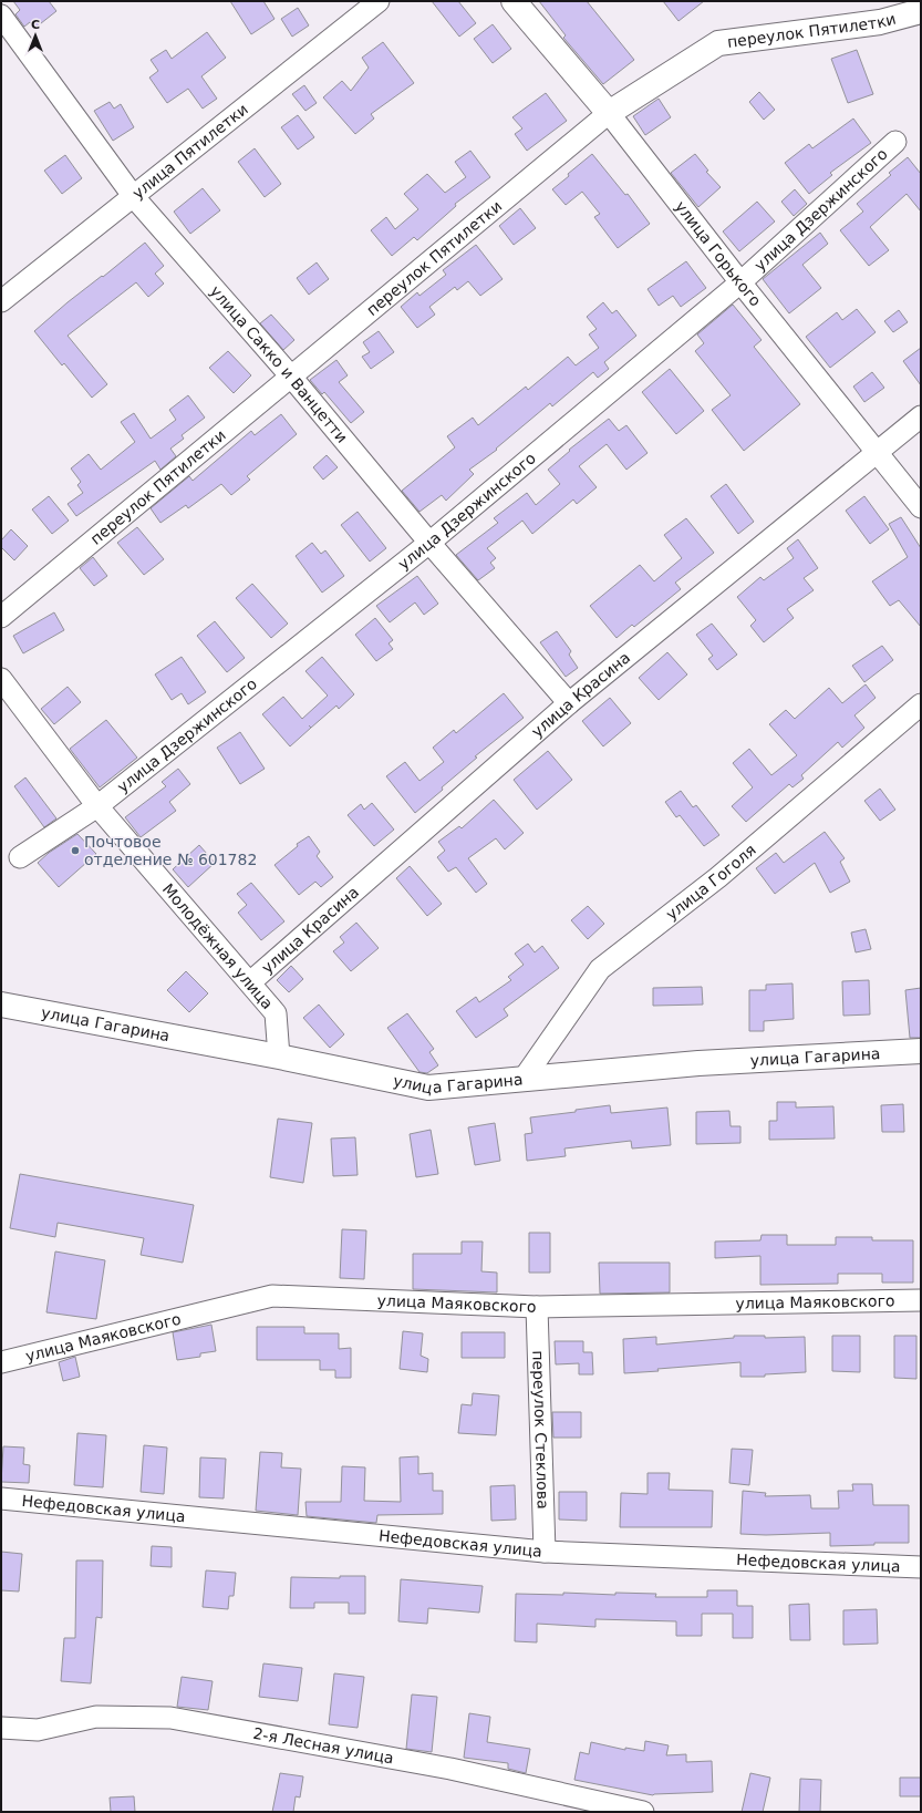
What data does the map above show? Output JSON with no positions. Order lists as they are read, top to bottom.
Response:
{
  "streets": {
    "main road": ["переулок Пятилетки", "улица Горького", "улица Гагарина"],
    "street": [
      "улица Пятилетки",
      "улица Дзержинского",
      "улица Сакко и Ванцетти",
      "улица Красина",
      "улица Гоголя",
      "Молодёжная улица",
      "улица Маяковского",
      "переулок Стеклова",
      "Нефедовская улица",
      "2-я Лесная улица"
    ]
  },
  "crossings": [
    ["переулок Пятилетки", "улица Горького"],
    ["переулок Пятилетки", "улица Сакко и Ванцетти"],
    ["улица Пятилетки", "улица Сакко и Ванцетти"],
    ["улица Дзержинского", "улица Горького"],
    ["улица Дзержинского", "улица Сакко и Ванцетти"],
    ["улица Дзержинского", "Молодёжная улица"],
    ["улица Горького", "улица Красина"],
    ["улица Сакко и Ванцетти", "улица Красина"],
    ["улица Красина", "Молодёжная улица"],
    ["улица Гоголя", "улица Гагарина"],
    ["Молодёжная улица", "улица Гагарина"],
    ["улица Маяковского", "переулок Стеклова"],
    ["переулок Стеклова", "Нефедовская улица"]
  ],
  "places": ["Почтовое отделение № 601782"],
  "north": "top"
}
